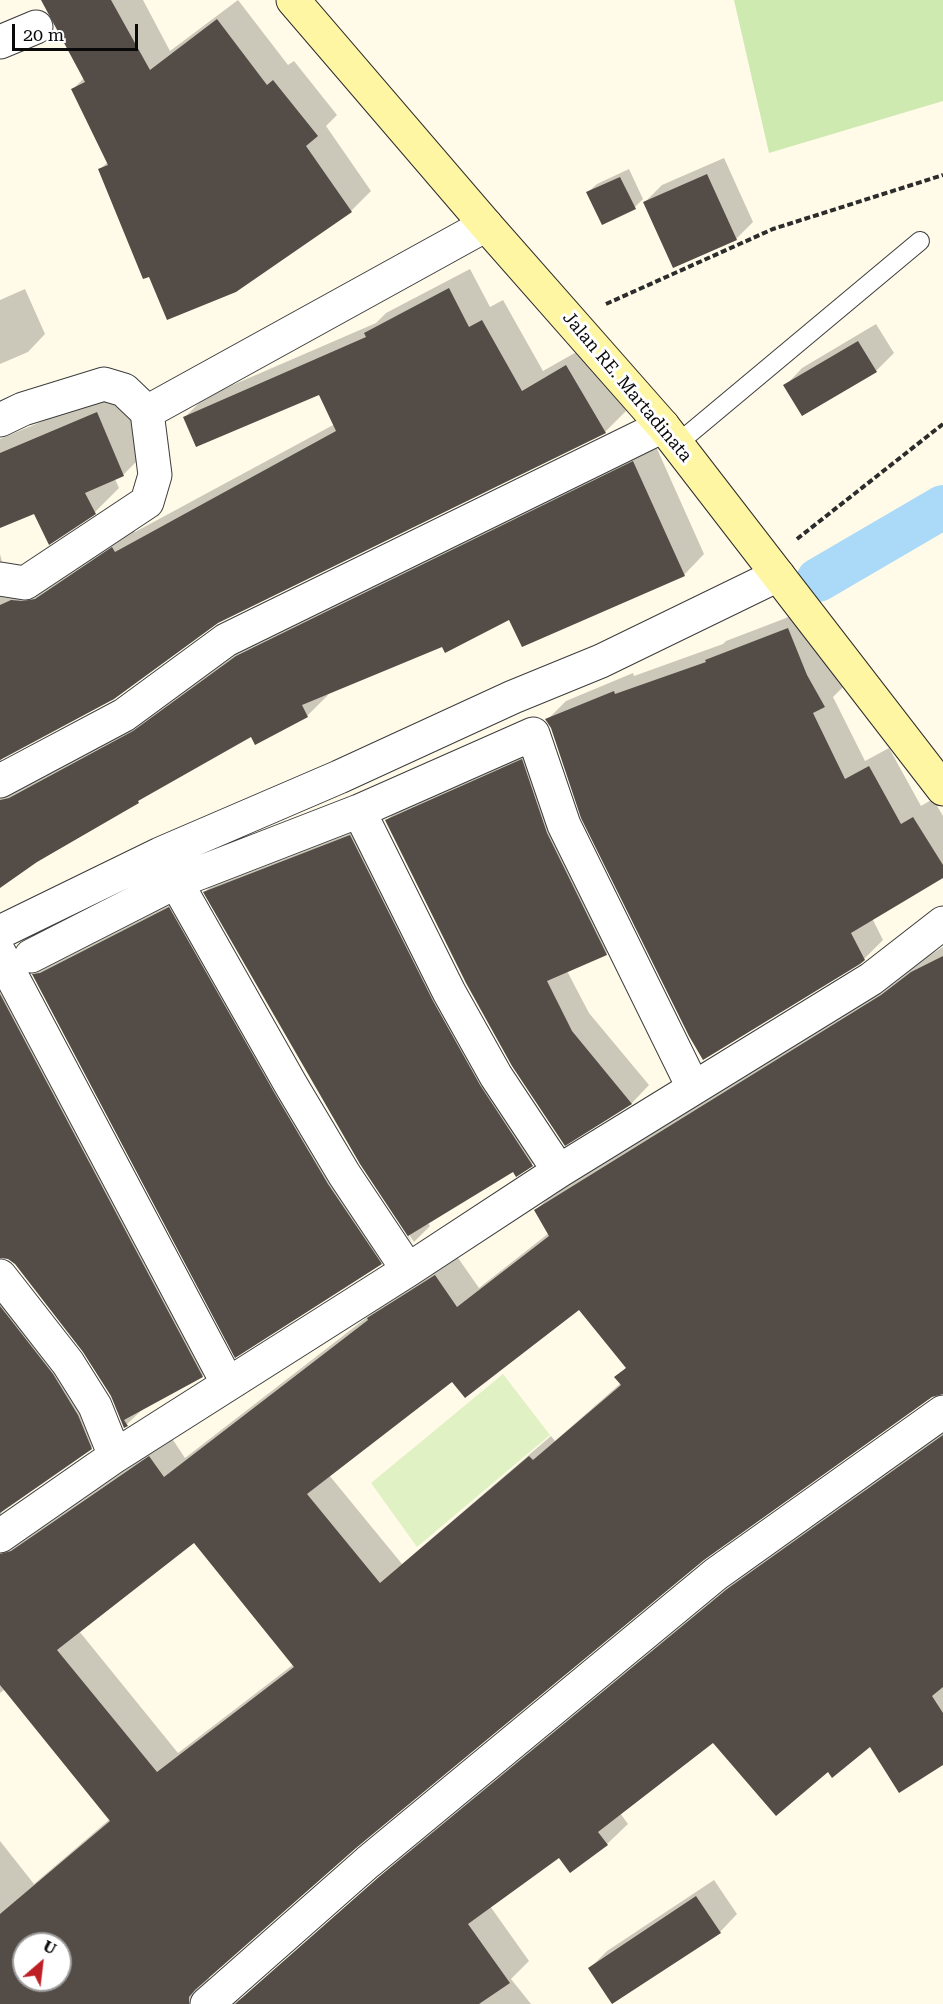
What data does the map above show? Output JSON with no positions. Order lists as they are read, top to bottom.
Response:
{
  "streets": {
    "main road": ["Jalan RE. Martadinata"]
  },
  "scale_bar": "20 m",
  "north": "top right"
}
